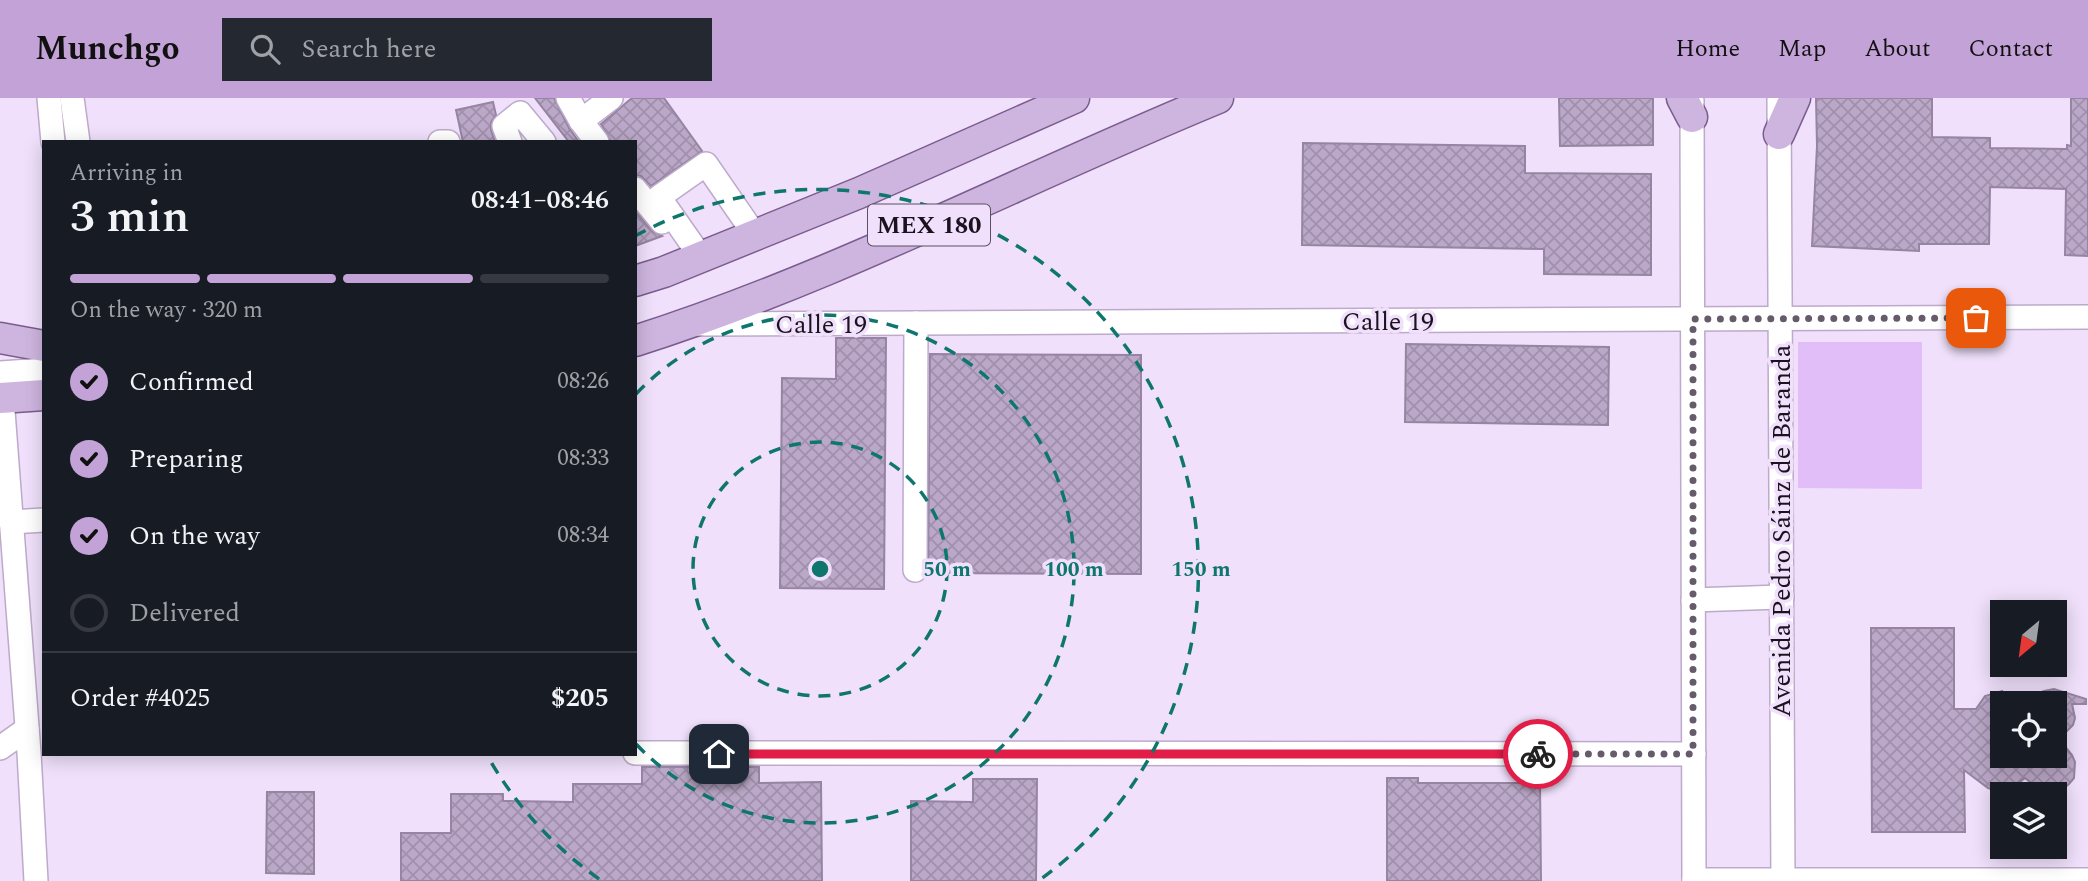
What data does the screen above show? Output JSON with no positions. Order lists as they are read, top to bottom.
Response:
{
  "streets": {
    "main road": ["MEX 180"],
    "street": ["Calle 19", "Avenida Pedro Sáinz de Baranda"]
  },
  "crossings": [
    ["MEX 180", "Calle 19"],
    ["Calle 19", "Avenida Pedro Sáinz de Baranda"]
  ],
  "north": "bottom left",
  "page": {
    "header": "Munchgo",
    "search": "Search here",
    "nav": [
      "Home",
      "Map",
      "About",
      "Contact"
    ],
    "heading": ["3 min", "Arriving in", "08:41–08:46"],
    "panel": ["Order #4025", "$205"],
    "bar": "On the way · 320 m",
    "list": [
      ["Confirmed", "08:26"],
      ["Preparing", "08:33"],
      ["On the way", "08:34"],
      "Delivered"
    ]
  },
  "rings": ["50 m", "100 m", "150 m"]
}
